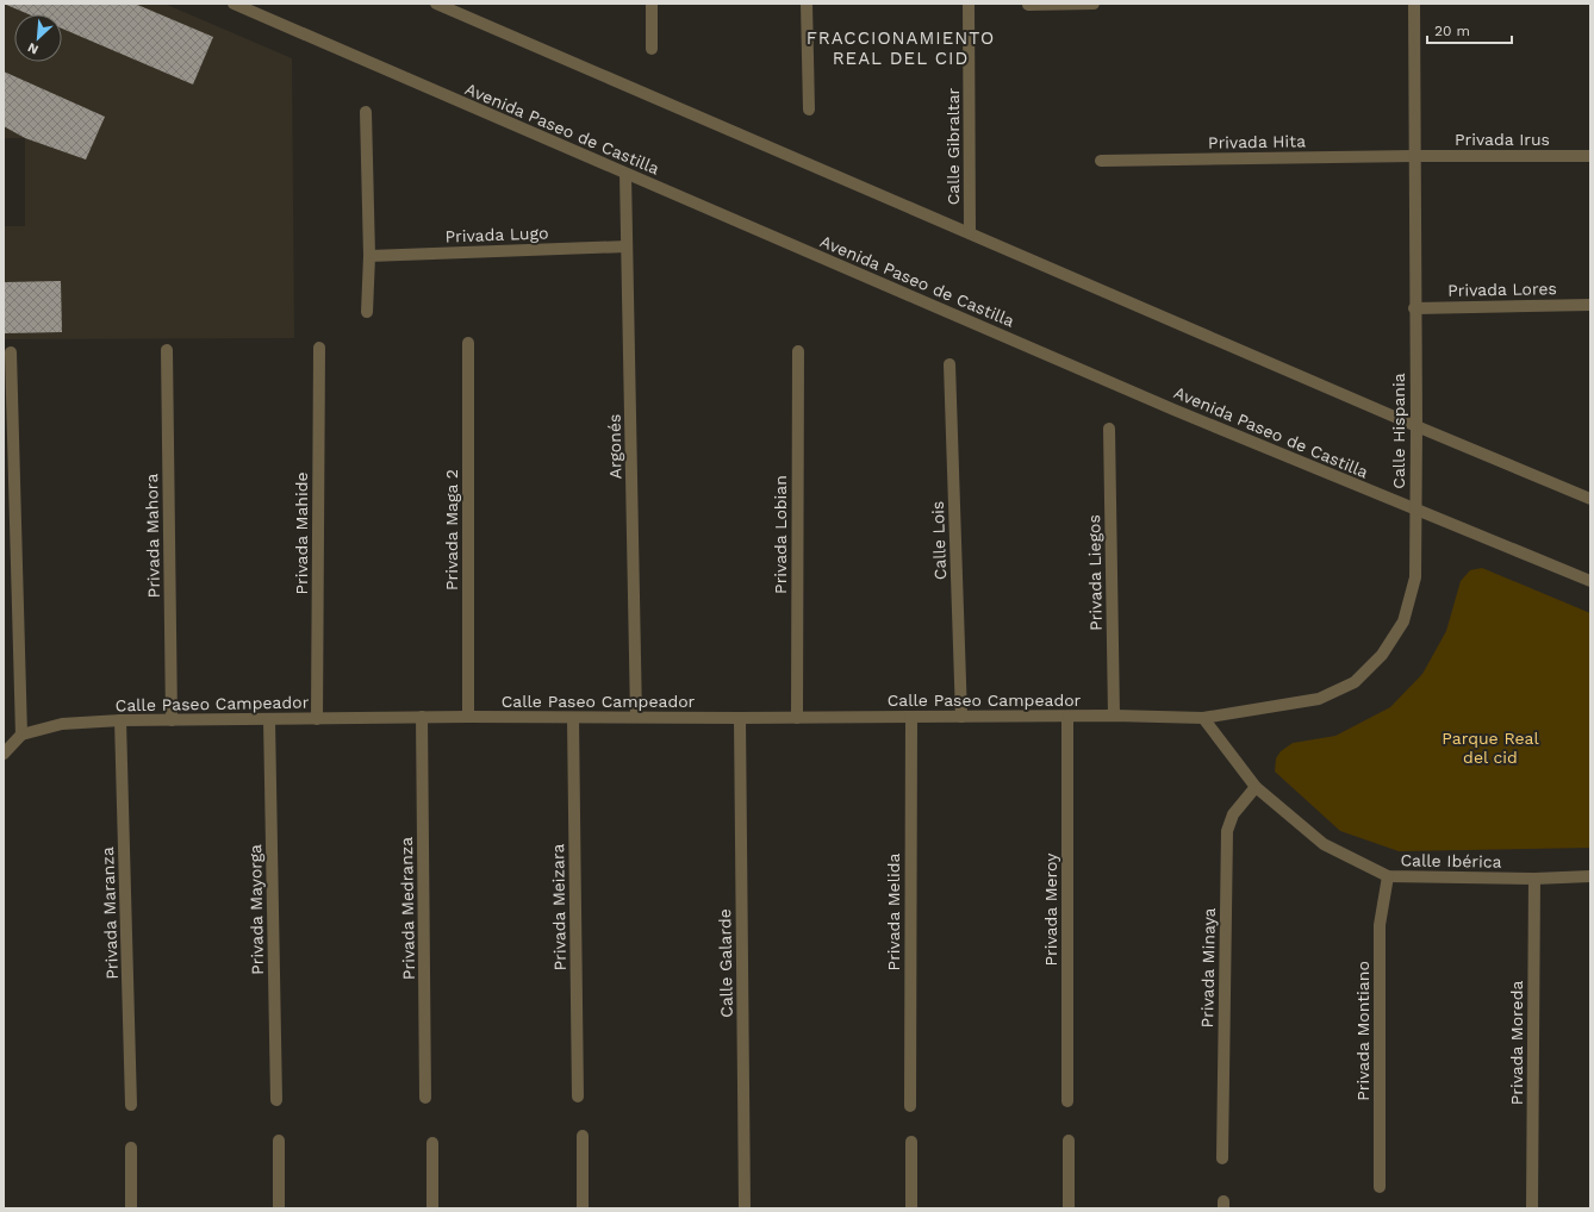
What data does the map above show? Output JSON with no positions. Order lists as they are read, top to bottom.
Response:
{
  "streets": {
    "street": [
      "Avenida Paseo de Castilla",
      "Privada Irus",
      "Privada Hita",
      "Calle Gibraltar",
      "Privada Lugo",
      "Privada Lores",
      "Calle Hispania",
      "Argonés",
      "Privada Maga 2",
      "Privada Mahide",
      "Privada Lobian",
      "Privada Mahora",
      "Calle Lois",
      "Privada Liegos",
      "Calle Paseo Campeador",
      "Calle Ibérica",
      "Privada Meizara",
      "Privada Medranza",
      "Privada Mayorga",
      "Privada Meroy",
      "Privada Melida",
      "Privada Maranza",
      "Calle Galarde",
      "Privada Minaya",
      "Privada Montiano",
      "Privada Moreda"
    ]
  },
  "crossings": [
    ["Avenida Paseo de Castilla", "Calle Hispania"],
    ["Avenida Paseo de Castilla", "Argonés"],
    ["Privada Irus", "Privada Hita"],
    ["Privada Irus", "Calle Hispania"],
    ["Privada Hita", "Calle Hispania"],
    ["Privada Lugo", "Argonés"],
    ["Privada Lores", "Calle Hispania"],
    ["Calle Hispania", "Calle Paseo Campeador"],
    ["Calle Hispania", "Calle Ibérica"],
    ["Argonés", "Calle Paseo Campeador"],
    ["Privada Maga 2", "Calle Paseo Campeador"],
    ["Privada Mahide", "Calle Paseo Campeador"],
    ["Privada Lobian", "Calle Paseo Campeador"],
    ["Privada Mahora", "Calle Paseo Campeador"],
    ["Calle Lois", "Calle Paseo Campeador"],
    ["Privada Liegos", "Calle Paseo Campeador"],
    ["Calle Paseo Campeador", "Calle Ibérica"],
    ["Calle Paseo Campeador", "Privada Meizara"],
    ["Calle Paseo Campeador", "Privada Medranza"],
    ["Calle Paseo Campeador", "Privada Mayorga"],
    ["Calle Paseo Campeador", "Privada Meroy"],
    ["Calle Paseo Campeador", "Privada Melida"],
    ["Calle Paseo Campeador", "Privada Maranza"],
    ["Calle Paseo Campeador", "Calle Galarde"],
    ["Calle Ibérica", "Privada Minaya"],
    ["Calle Ibérica", "Privada Montiano"],
    ["Calle Ibérica", "Privada Moreda"]
  ],
  "districts": ["FRACCIONAMIENTO REAL DEL CID"],
  "parks": ["Parque Real del cid"],
  "scale_bar": "20 m",
  "north": "bottom left"
}
